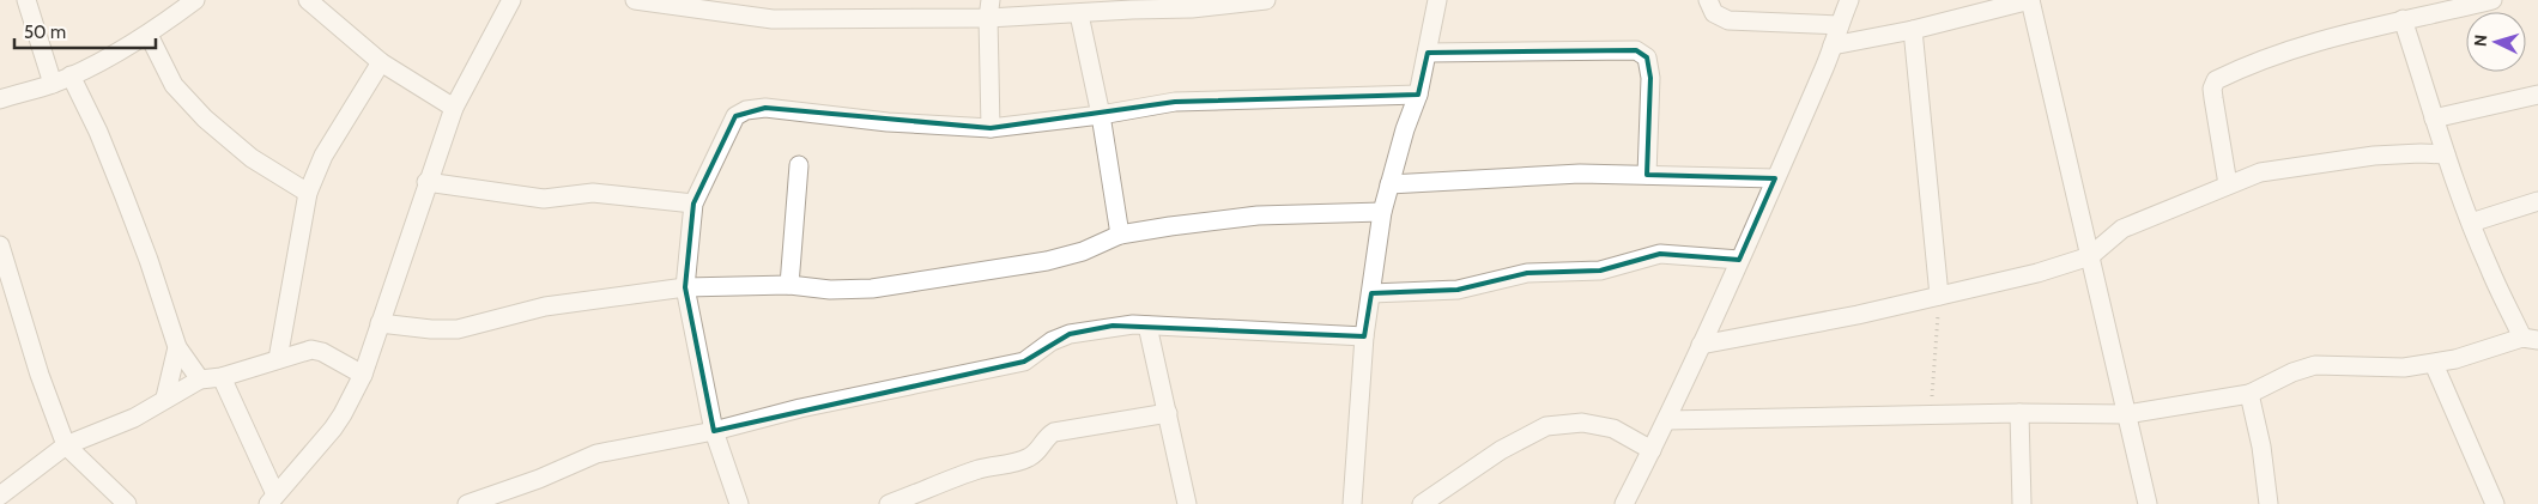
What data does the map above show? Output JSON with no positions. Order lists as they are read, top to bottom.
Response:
{
  "scale_bar": "50 m",
  "north": "left"
}
